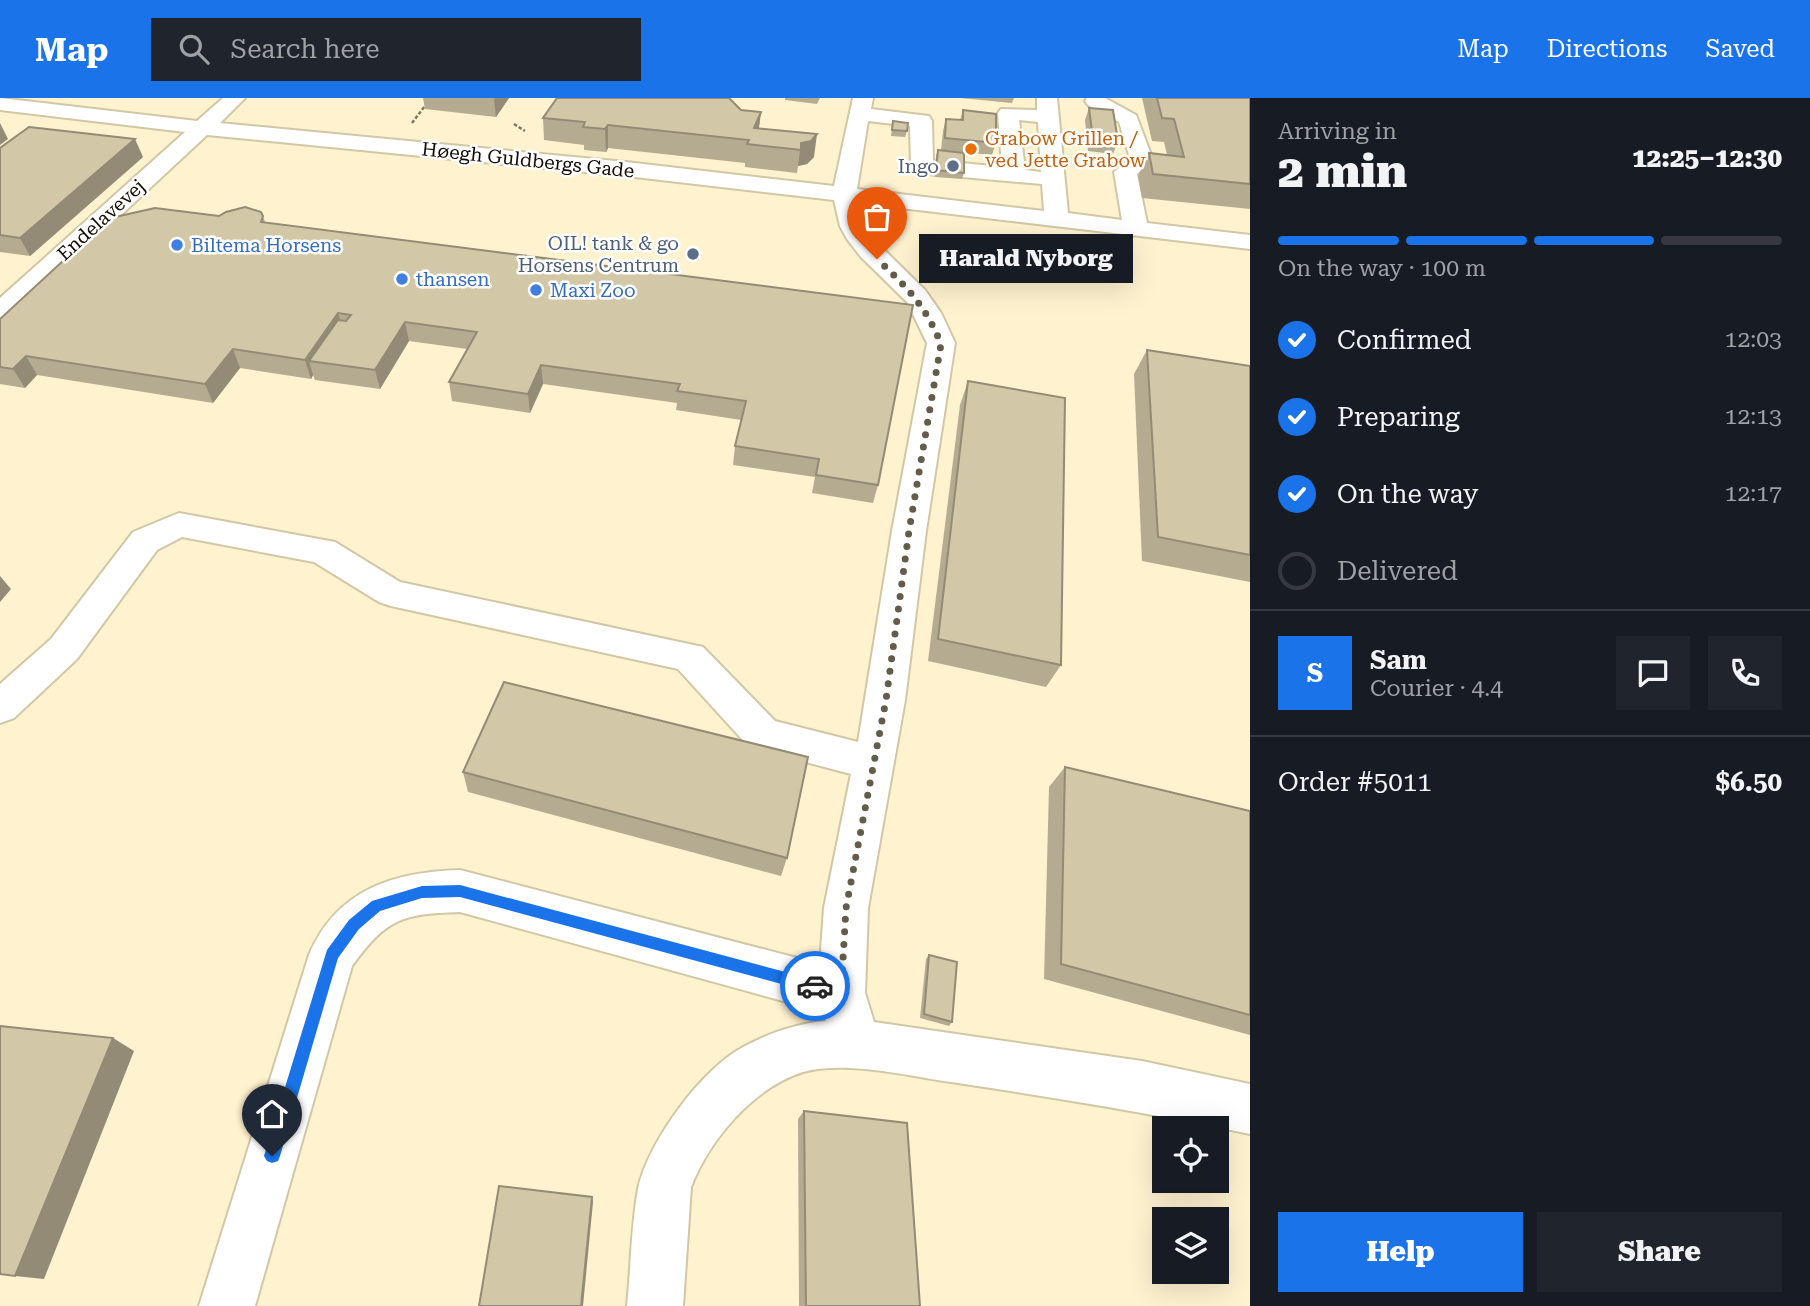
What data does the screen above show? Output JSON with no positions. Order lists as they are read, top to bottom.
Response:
{
  "streets": {
    "street": ["Høegh Guldbergs Gade", "Endelavevej"]
  },
  "crossings": [
    ["Høegh Guldbergs Gade", "Endelavevej"]
  ],
  "places": [
    "Grabow Grillen / ved Jette Grabow",
    "Ingo",
    "Biltema Horsens",
    "OIL! tank & go Horsens Centrum",
    "Harald Nyborg",
    "thansen",
    "Maxi Zoo"
  ],
  "page": {
    "header": "Map",
    "search": "Search here",
    "nav": ["Map", "Directions", "Saved"],
    "heading": ["2 min", "Arriving in", "12:25–12:30"],
    "panel": [
      "Sam",
      "Courier · 4.4",
      "Order #5011",
      "$6.50"
    ],
    "bar": "On the way · 100 m",
    "bubble": "Harald Nyborg",
    "list": [
      ["Confirmed", "12:03"],
      ["Preparing", "12:13"],
      ["On the way", "12:17"],
      "Delivered"
    ],
    "round": "S",
    "buttons": ["Help", "Share"]
  }
}
